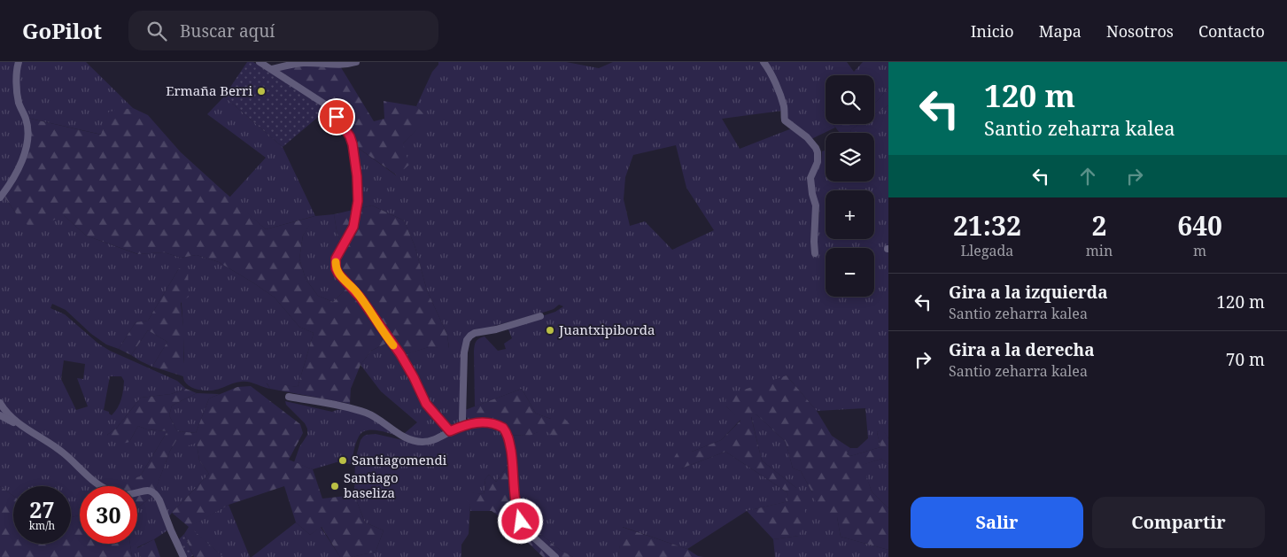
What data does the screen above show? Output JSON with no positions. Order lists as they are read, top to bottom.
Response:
{
  "places": [
    "Ermaña Berri",
    "Juantxipiborda",
    "Santiagomendi",
    "Santiago baseliza"
  ],
  "page": {
    "header": "GoPilot",
    "search": "Buscar aquí",
    "nav": [
      "Inicio",
      "Mapa",
      "Nosotros",
      "Contacto"
    ],
    "turn": ["120 m", "Santio zeharra kalea"],
    "map_buttons": ["+", "−"],
    "eta": [
      "21:32",
      "Llegada",
      "2",
      "min",
      "640",
      "m"
    ],
    "list": [
      {
        "name": "Gira a la izquierda",
        "note": "Santio zeharra kalea",
        "value": "120 m"
      },
      {
        "name": "Gira a la derecha",
        "note": "Santio zeharra kalea",
        "value": "70 m"
      }
    ],
    "speed": "27 km/h",
    "limit": "30",
    "buttons": ["Salir", "Compartir"]
  }
}
